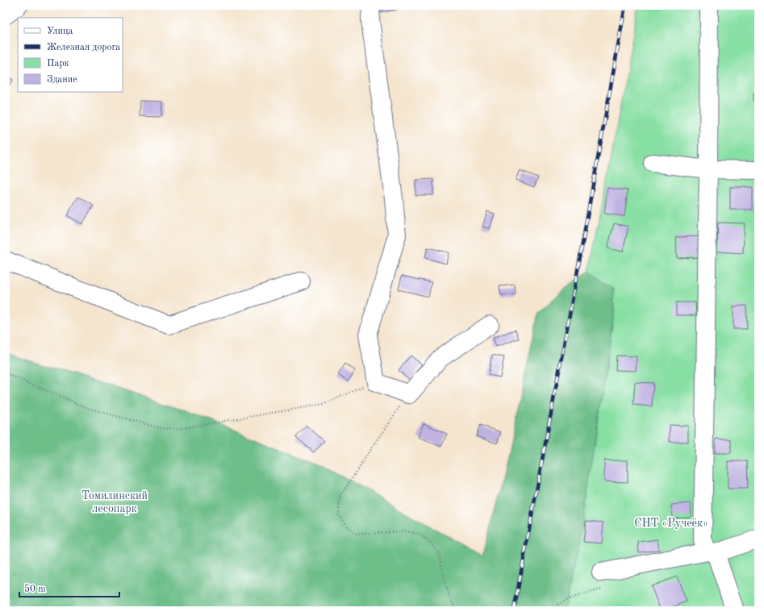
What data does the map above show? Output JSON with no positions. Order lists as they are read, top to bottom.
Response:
{
  "parks": ["Томилинский лесопарк", "СНТ «Ручеёк»"],
  "legend": [
    "Улица",
    "Железная дорога",
    "Парк",
    "Здание"
  ],
  "scale_bar": "50 m"
}
